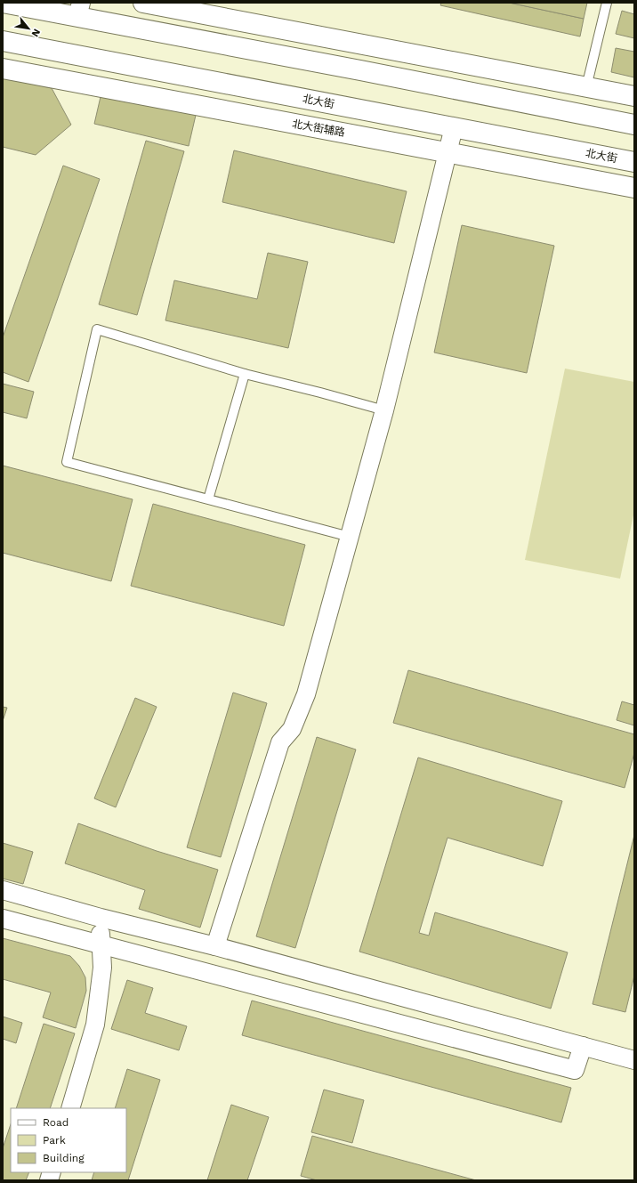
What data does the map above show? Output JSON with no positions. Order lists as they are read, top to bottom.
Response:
{
  "streets": {
    "main road": ["北大街", "北大街辅路"]
  },
  "legend": ["Road", "Park", "Building"],
  "north": "bottom right"
}
